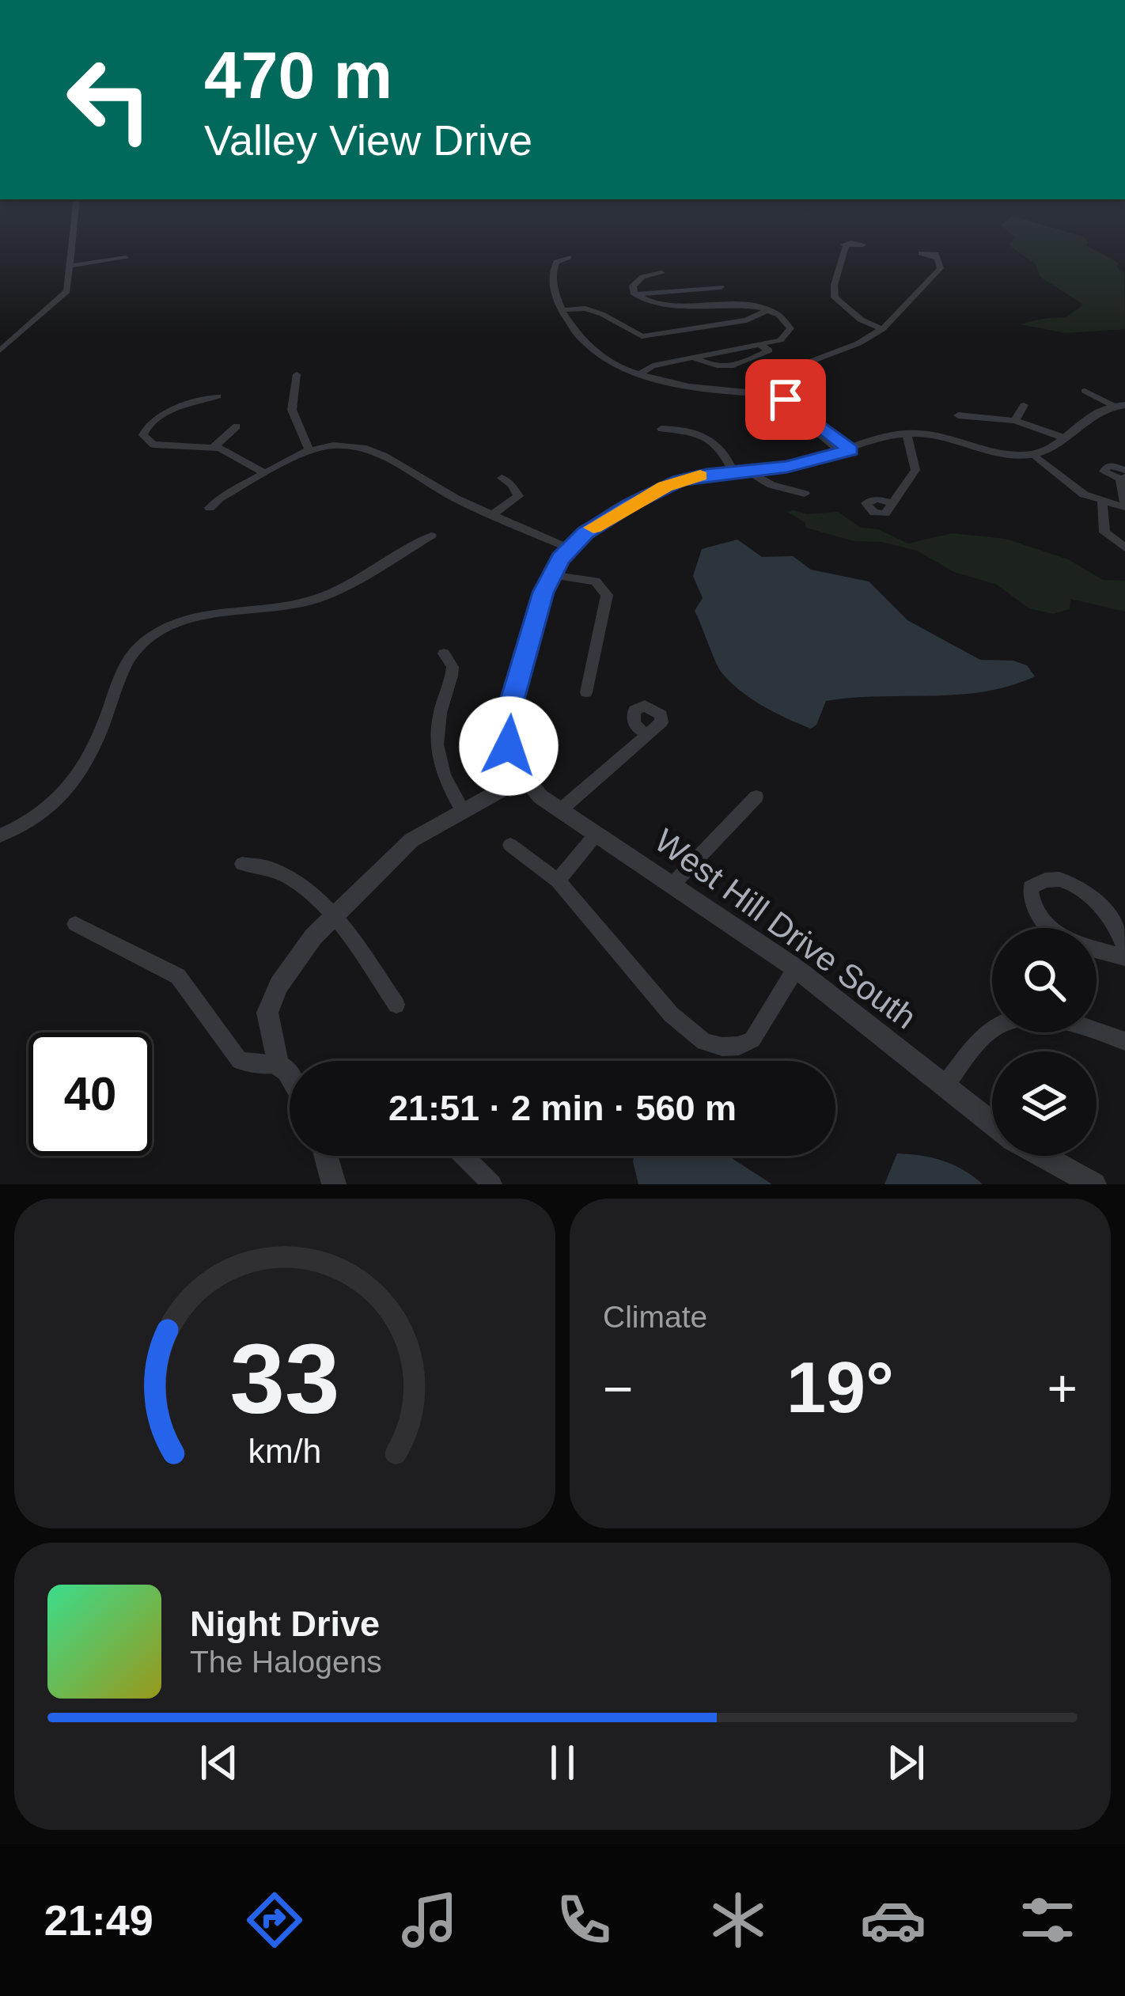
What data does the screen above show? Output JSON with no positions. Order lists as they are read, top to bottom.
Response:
{
  "streets": {
    "street": ["West Hill Drive South"]
  },
  "page": {
    "turn": ["470 m", "Valley View Drive"],
    "limit": "40",
    "trip": "21:51 · 2 min · 560 m",
    "tile": "Climate",
    "heat": ["−", "19°", "+"],
    "song": ["Night Drive", "The Halogens"],
    "tabs": "21:49",
    "gauge": ["33", "km/h"]
  }
}
